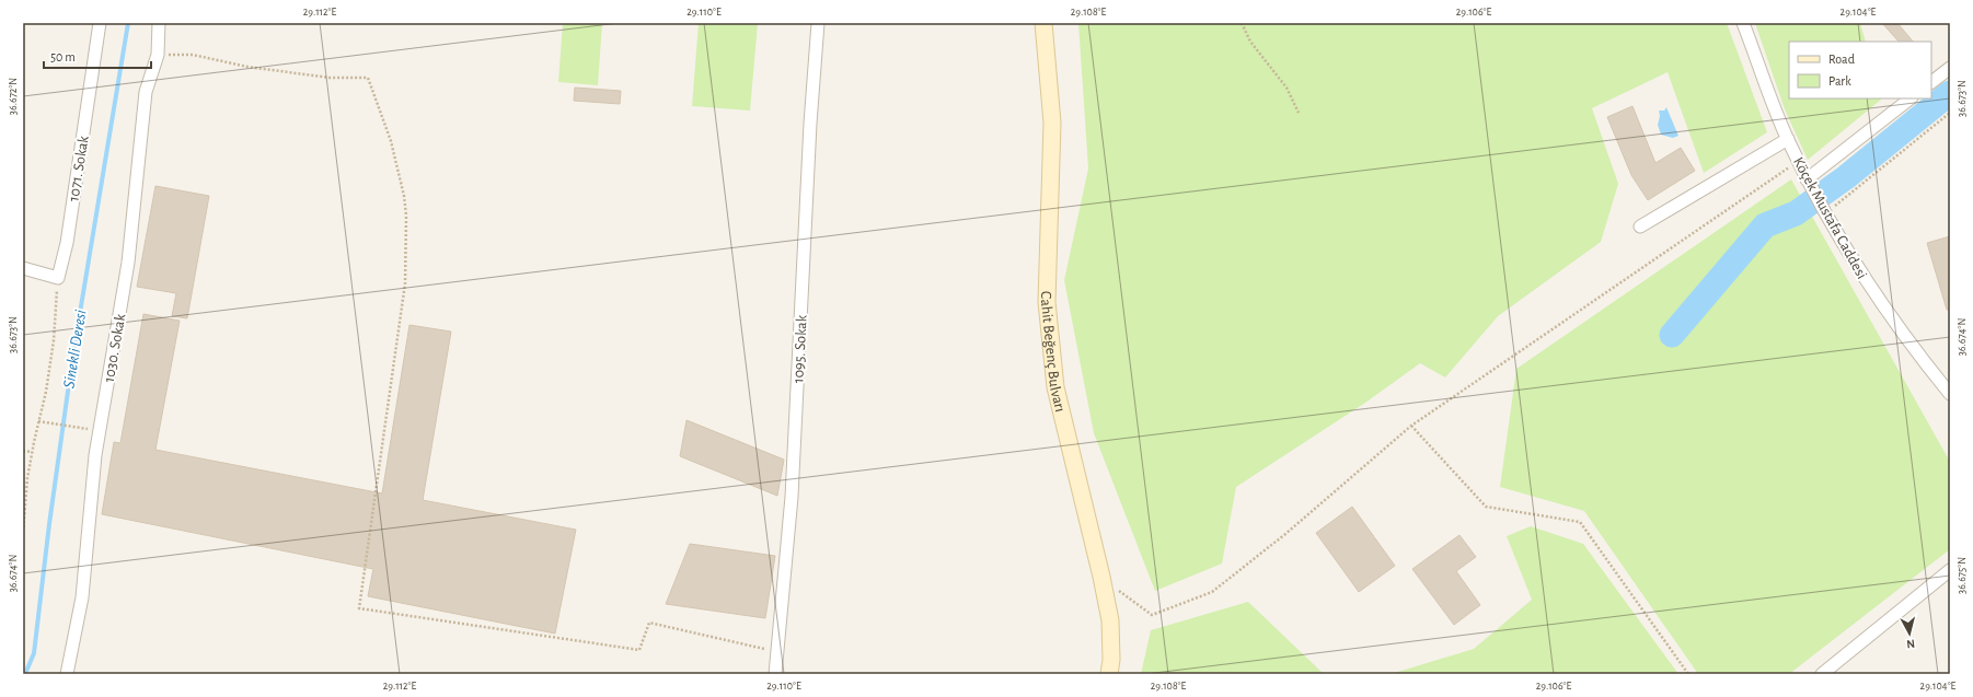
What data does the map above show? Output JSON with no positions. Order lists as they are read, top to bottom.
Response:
{
  "streets": {
    "main road": ["Cahit Beğenç Bulvarı"],
    "street": [
      "1071. Sokak",
      "Köçek Mustafa Caddesi",
      "1030. Sokak",
      "1095. Sokak"
    ]
  },
  "water": ["Sinekli Deresi"],
  "legend": ["Road", "Park"],
  "scale_bar": "50 m",
  "north": "bottom",
  "coordinates": [
    "29.112°E",
    "29.110°E",
    "29.108°E",
    "29.106°E",
    "29.104°E",
    "36.672°N",
    "36.673°N",
    "36.674°N",
    "36.675°N"
  ]
}
